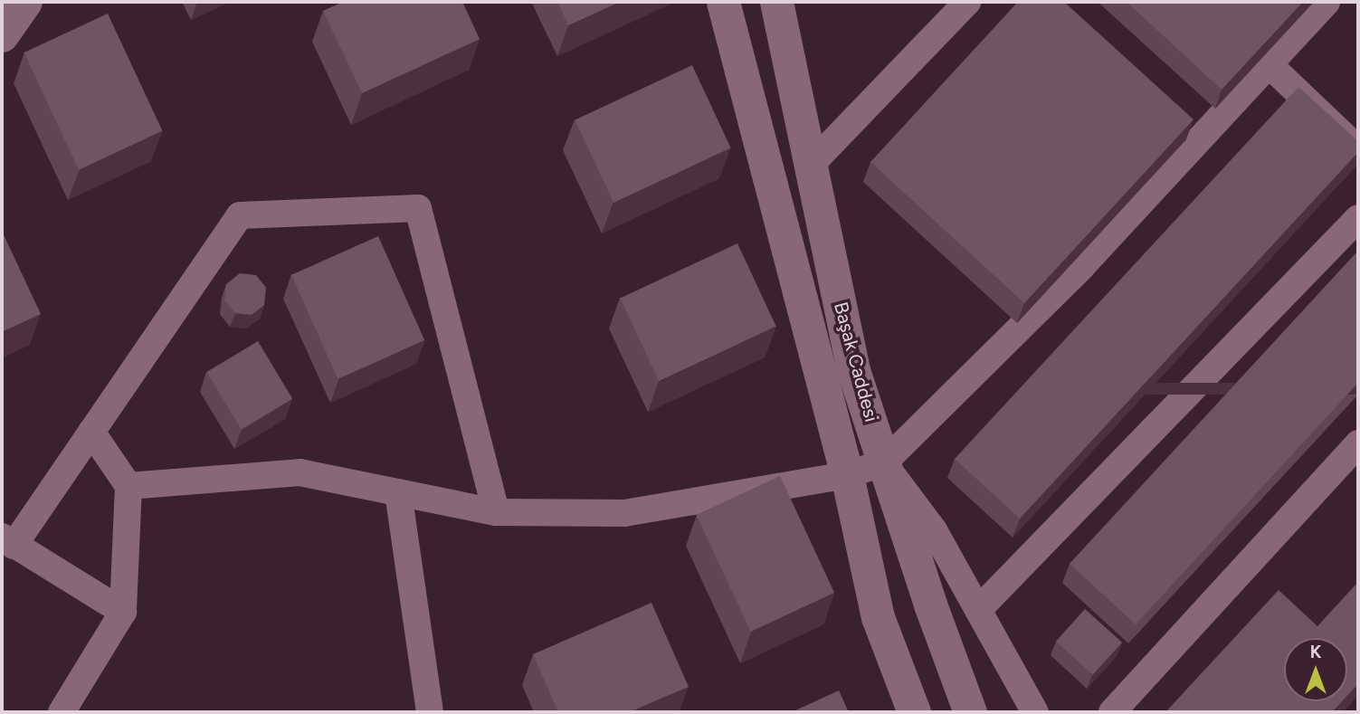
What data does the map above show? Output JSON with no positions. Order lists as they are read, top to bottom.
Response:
{
  "streets": {
    "street": ["Başak Caddesi"]
  },
  "north": "top"
}
